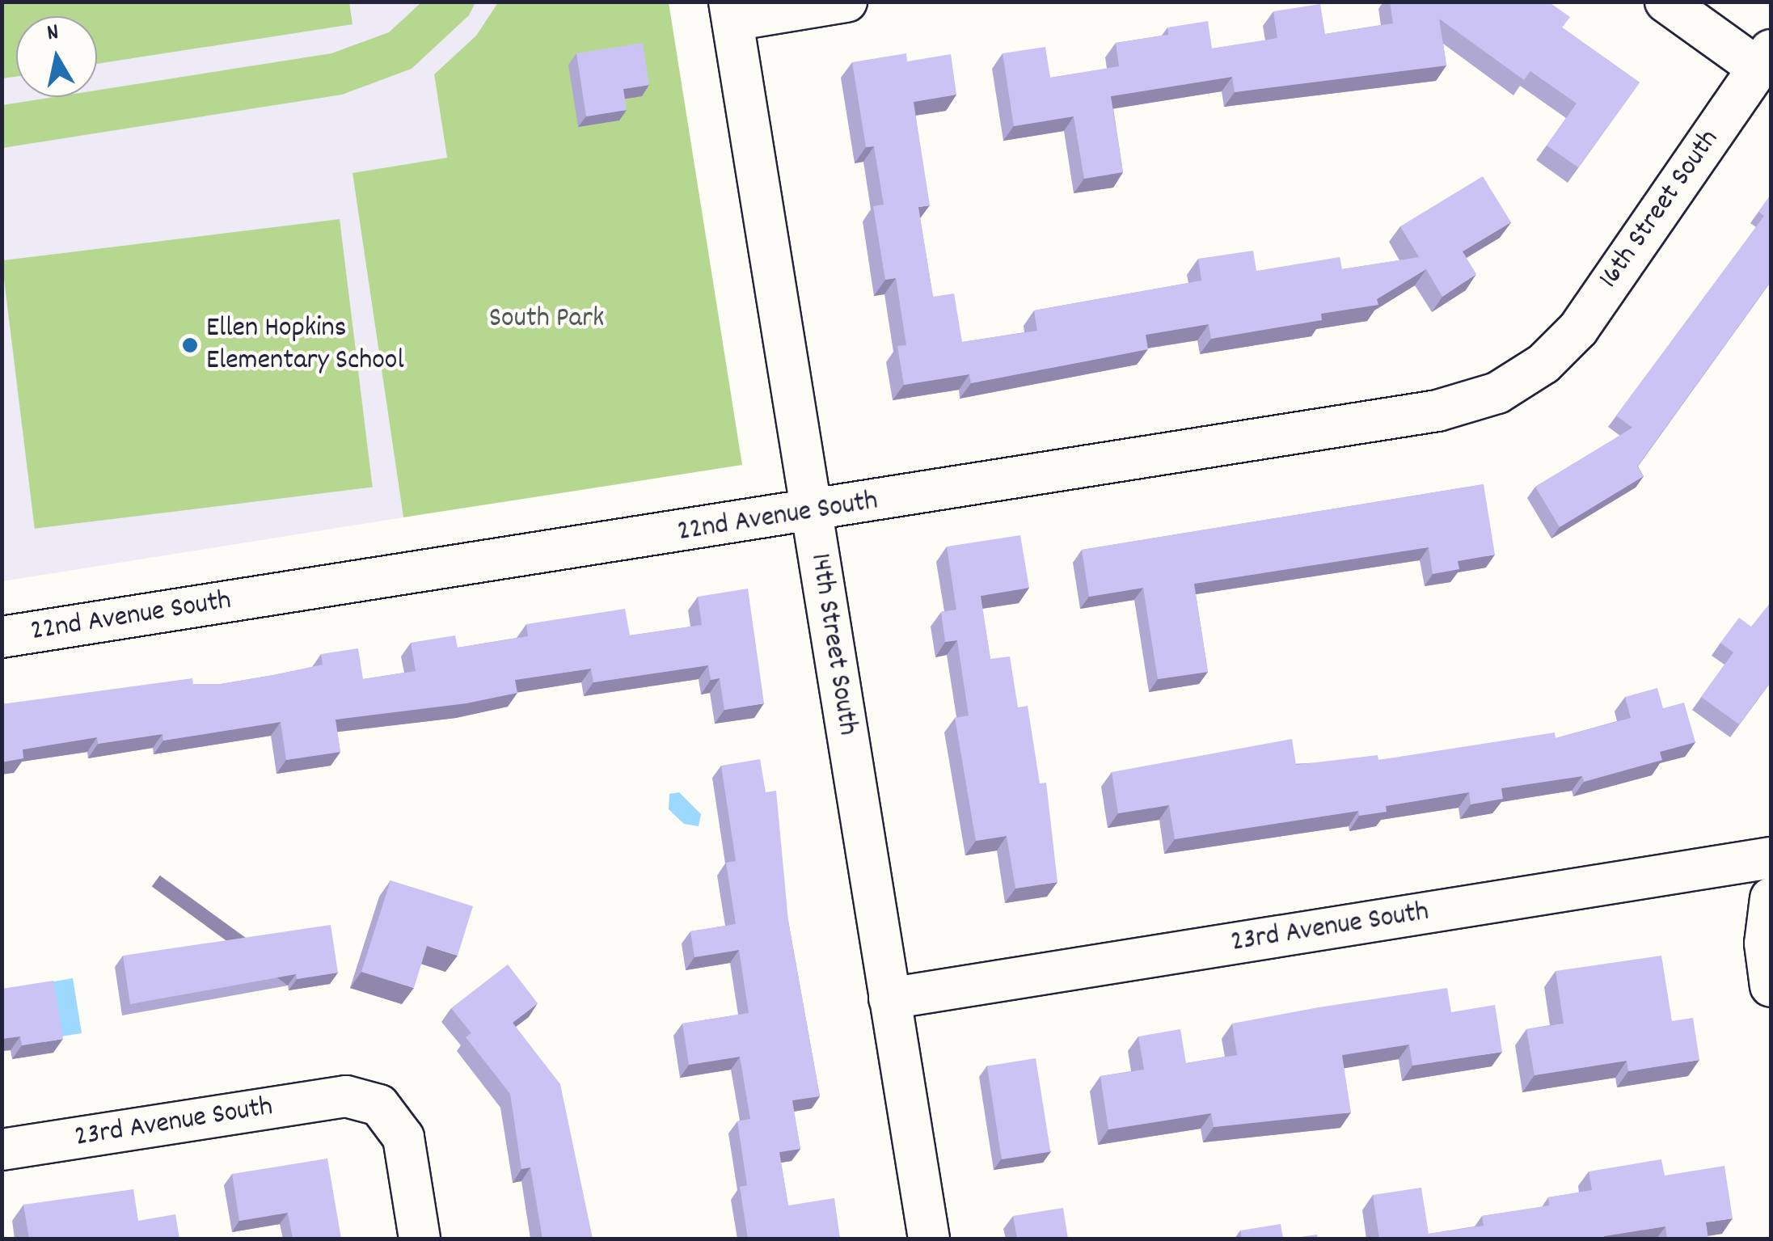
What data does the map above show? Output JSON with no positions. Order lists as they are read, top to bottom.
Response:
{
  "streets": {
    "street": [
      "16th Street South",
      "22nd Avenue South",
      "14th Street South",
      "23rd Avenue South"
    ]
  },
  "crossings": [
    ["16th Street South", "22nd Avenue South"],
    ["22nd Avenue South", "14th Street South"],
    ["14th Street South", "23rd Avenue South"]
  ],
  "parks": ["South Park"],
  "places": ["Ellen Hopkins Elementary School"],
  "north": "top"
}
